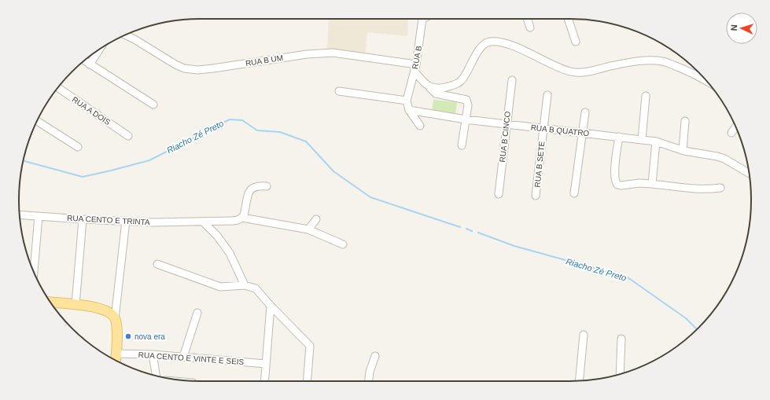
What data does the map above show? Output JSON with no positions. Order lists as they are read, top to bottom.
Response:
{
  "streets": {
    "street": [
      "RUA B",
      "RUA B UM",
      "RUA A DOIS",
      "RUA B QUATRO",
      "RUA B CINCO",
      "RUA B SETE",
      "RUA CENTO E TRINTA",
      "RUA CENTO E VINTE E SEIS"
    ]
  },
  "crossings": [
    ["RUA B", "RUA B UM"],
    ["RUA B QUATRO", "RUA B CINCO"],
    ["RUA B QUATRO", "RUA B SETE"]
  ],
  "water": ["Riacho Zé Preto"],
  "places": ["nova era"],
  "north": "left"
}
